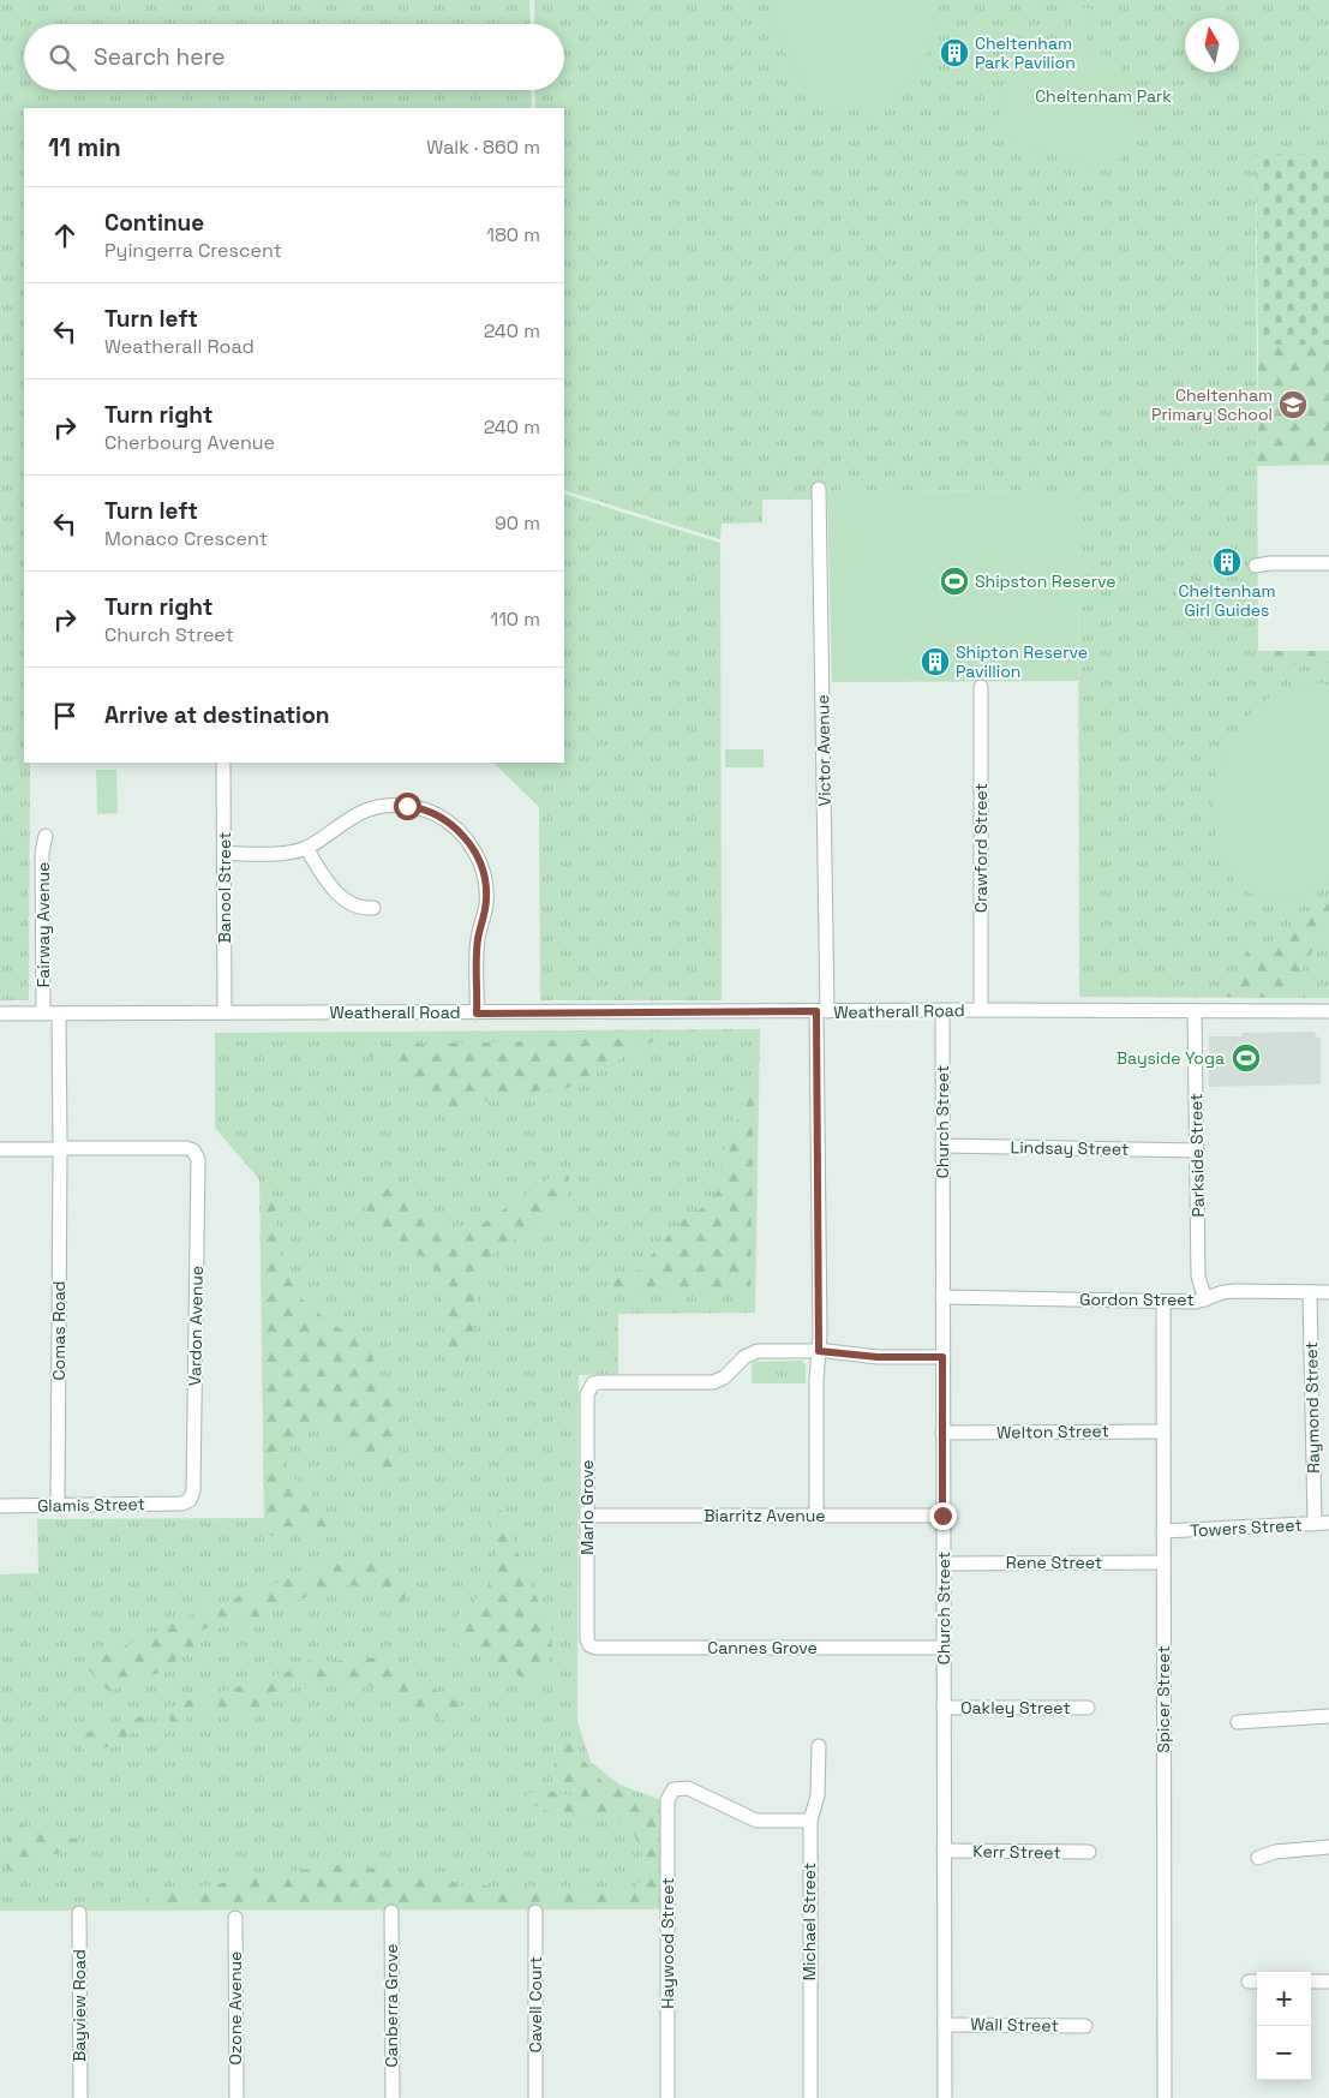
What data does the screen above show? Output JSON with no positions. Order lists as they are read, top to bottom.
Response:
{
  "streets": {
    "street": [
      "Victor Avenue",
      "Crawford Street",
      "Banool Street",
      "Fairway Avenue",
      "Weatherall Road",
      "Church Street",
      "Lindsay Street",
      "Parkside Street",
      "Gordon Street",
      "Vardon Avenue",
      "Comas Road",
      "Raymond Street",
      "Welton Street",
      "Glamis Street",
      "Marlo Grove",
      "Biarritz Avenue",
      "Towers Street",
      "Rene Street",
      "Cannes Grove",
      "Spicer Street",
      "Oakley Street",
      "Kerr Street",
      "Michael Street",
      "Haywood Street",
      "Cavell Court",
      "Bayview Road",
      "Canberra Grove",
      "Ozone Avenue",
      "Wall Street"
    ]
  },
  "crossings": [
    ["Victor Avenue", "Weatherall Road"],
    ["Victor Avenue", "Marlo Grove"],
    ["Victor Avenue", "Biarritz Avenue"],
    ["Crawford Street", "Weatherall Road"],
    ["Banool Street", "Weatherall Road"],
    ["Fairway Avenue", "Weatherall Road"],
    ["Weatherall Road", "Church Street"],
    ["Weatherall Road", "Parkside Street"],
    ["Weatherall Road", "Comas Road"],
    ["Church Street", "Lindsay Street"],
    ["Church Street", "Gordon Street"],
    ["Church Street", "Welton Street"],
    ["Church Street", "Biarritz Avenue"],
    ["Church Street", "Rene Street"],
    ["Church Street", "Cannes Grove"],
    ["Church Street", "Oakley Street"],
    ["Church Street", "Kerr Street"],
    ["Church Street", "Wall Street"],
    ["Lindsay Street", "Parkside Street"],
    ["Parkside Street", "Gordon Street"],
    ["Gordon Street", "Raymond Street"],
    ["Gordon Street", "Spicer Street"],
    ["Vardon Avenue", "Comas Road"],
    ["Vardon Avenue", "Glamis Street"],
    ["Comas Road", "Glamis Street"],
    ["Raymond Street", "Towers Street"],
    ["Welton Street", "Spicer Street"],
    ["Marlo Grove", "Biarritz Avenue"],
    ["Marlo Grove", "Cannes Grove"],
    ["Towers Street", "Spicer Street"],
    ["Rene Street", "Spicer Street"],
    ["Michael Street", "Haywood Street"]
  ],
  "parks": ["Cheltenham Park"],
  "places": {
    "building": ["Cheltenham Park Pavilion", "Cheltenham Girl Guides", "Shipton Reserve Pavillion"],
    "school or university": ["Cheltenham Primary School"],
    "sports": ["Shipston Reserve", "Bayside Yoga"]
  },
  "north": "top",
  "page": {
    "search": "Search here",
    "heading": ["11 min", "Walk · 860 m"],
    "list": [
      ["Continue", "Pyingerra Crescent", "180 m"],
      ["Turn left", "Weatherall Road", "240 m"],
      ["Turn right", "Cherbourg Avenue", "240 m"],
      ["Turn left", "Monaco Crescent", "90 m"],
      ["Turn right", "Church Street", "110 m"],
      "Arrive at destination"
    ],
    "map_buttons": ["+", "−"]
  }
}
